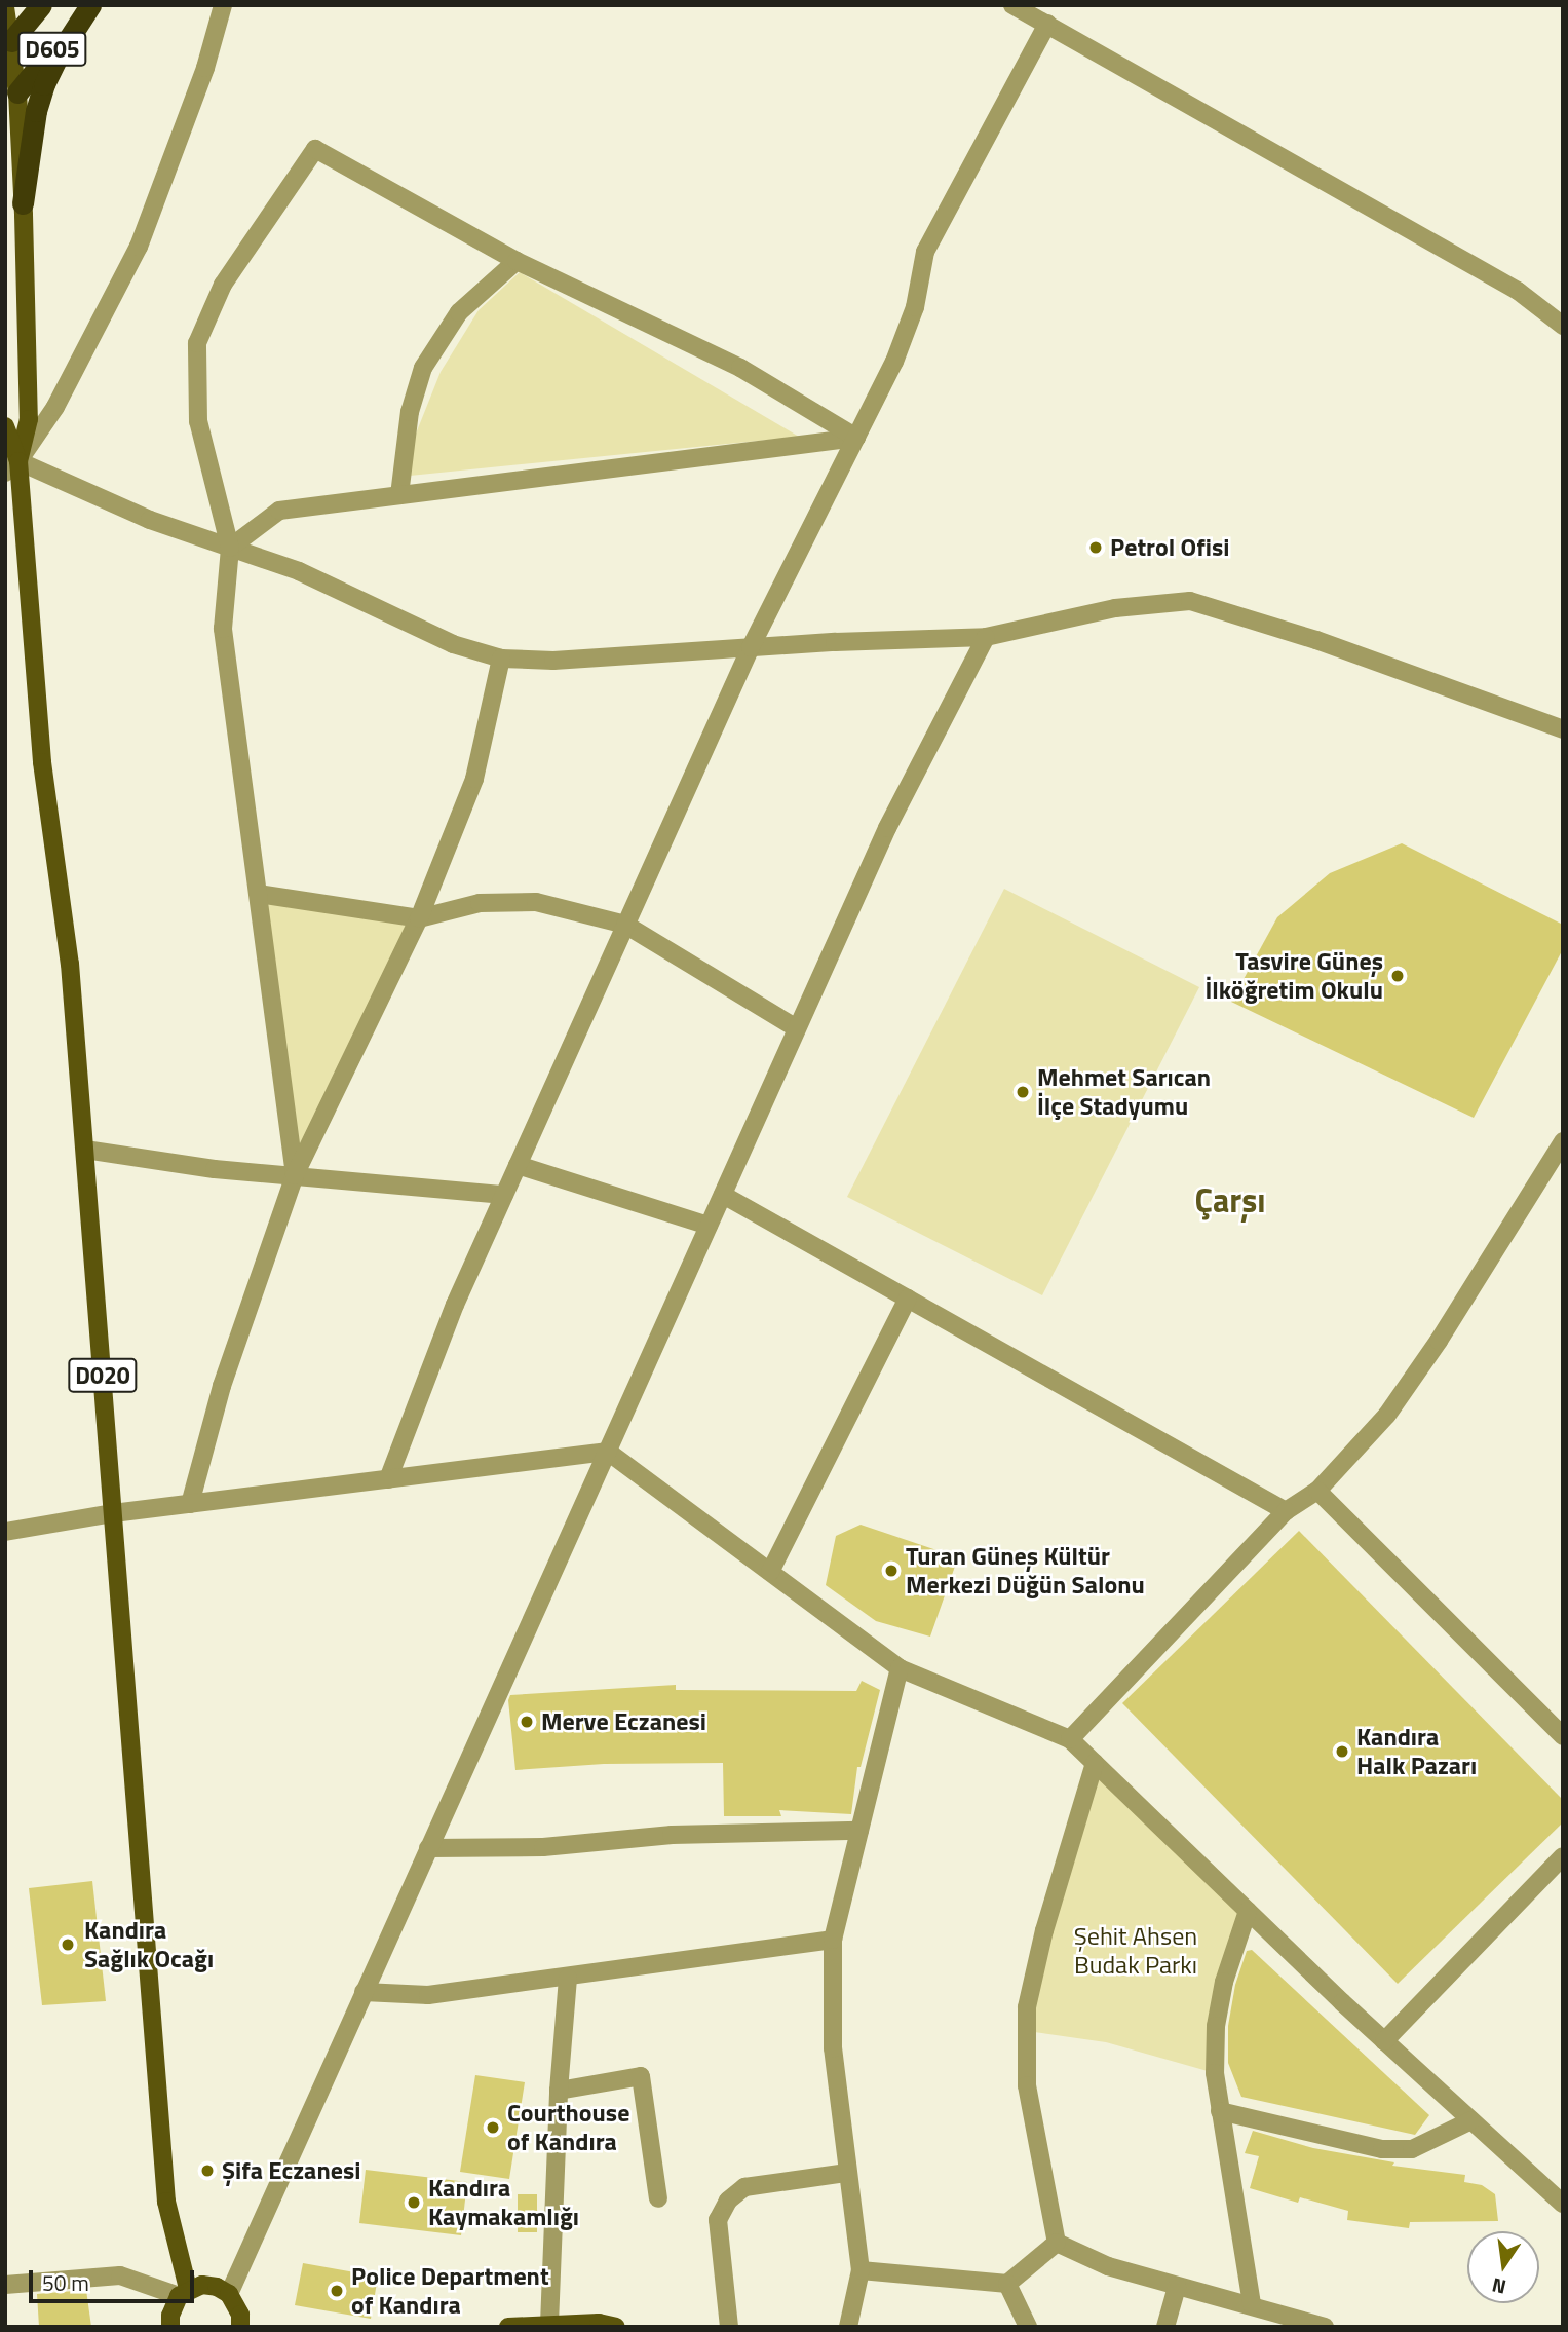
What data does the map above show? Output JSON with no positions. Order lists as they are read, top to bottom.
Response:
{
  "streets": {
    "highway": ["D605"],
    "main road": ["D020"]
  },
  "crossings": [
    ["D605", "D020"]
  ],
  "districts": ["Çarşı"],
  "parks": ["Şehit Ahsen Budak Parkı"],
  "places": [
    "Petrol Ofisi",
    "Tasvire Güneş İlköğretim Okulu",
    "Mehmet Sarıcan İlçe Stadyumu",
    "Turan Güneş Kültür Merkezi Düğün Salonu",
    "Merve Eczanesi",
    "Kandıra Halk Pazarı",
    "Kandıra Sağlık Ocağı",
    "Courthouse of Kandıra",
    "Şifa Eczanesi",
    "Kandıra Kaymakamlığı",
    "Police Department of Kandıra"
  ],
  "scale_bar": "50 m",
  "north": "bottom"
}
